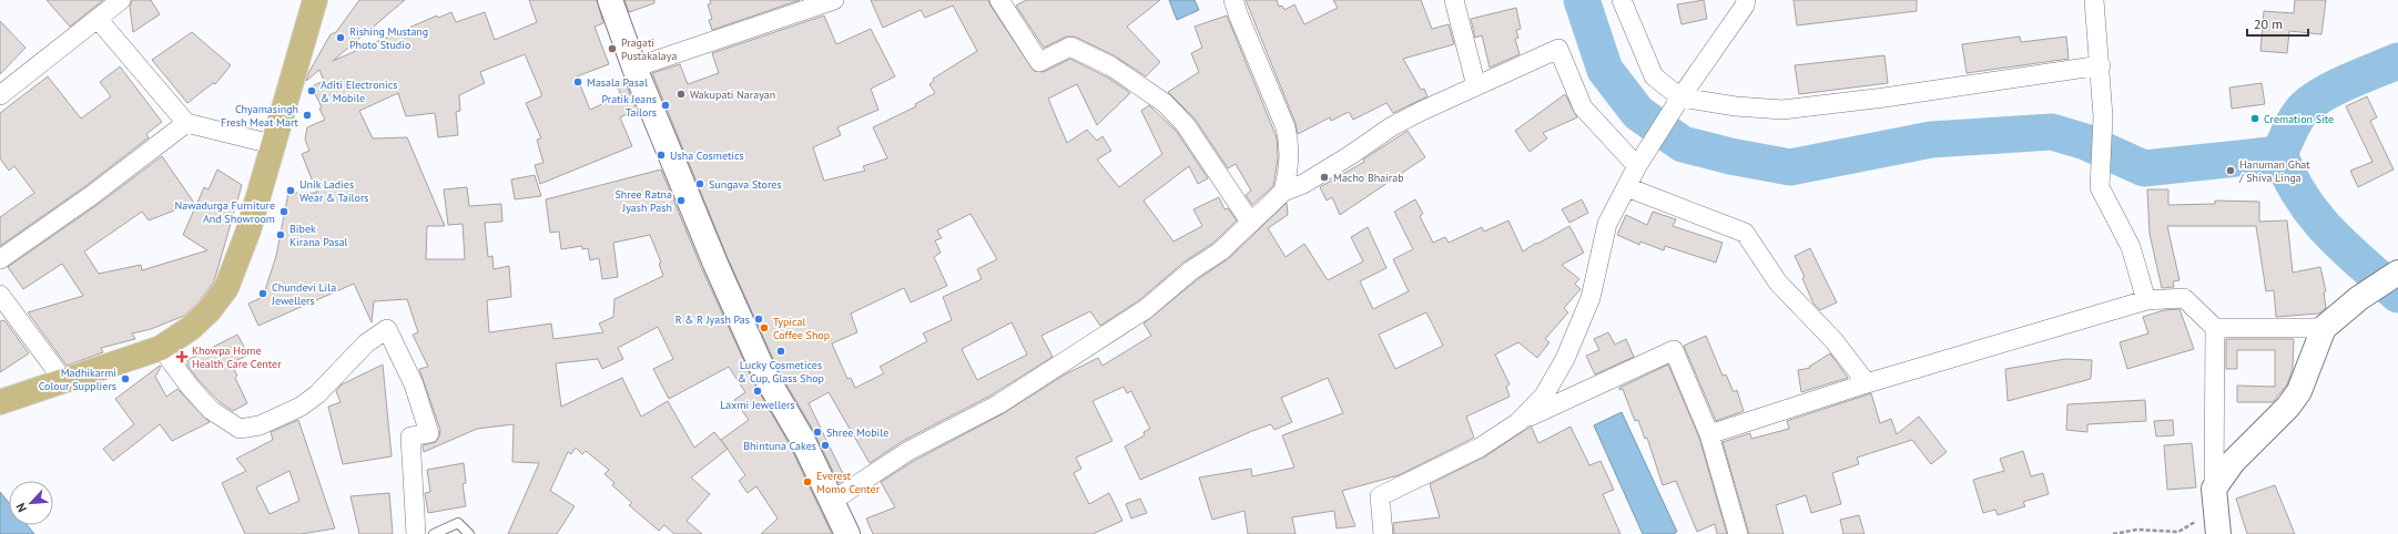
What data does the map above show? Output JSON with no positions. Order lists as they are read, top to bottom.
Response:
{
  "places": {
    "other": [
      "Rishing Mustang Photo Studio",
      "Pragati Pustakalaya",
      "Masala Pasal",
      "Aditi Electronics & Mobile",
      "Wakupati Narayan",
      "Pratik Jeans Tailors",
      "Chyamasingh Fresh Meat Mart",
      "Cremation Site",
      "Usha Cosmetics",
      "Hanuman Ghat / Shiva Linga",
      "Macho Bhairab",
      "Sungava Stores",
      "Unik Ladies Wear & Tailors",
      "Shree Ratna Jyash Pash",
      "Nawadurga Furniture And Showroom",
      "Bibek Kirana Pasal",
      "Chundevi Lila Jewellers",
      "R & R Jyash Pas",
      "Typical Coffee Shop",
      "Lucky Cosmetices & Cup, Glass Shop",
      "Madhikarmi Colour Suppliers",
      "Laxmi Jewellers",
      "Shree Mobile",
      "Bhintuna Cakes",
      "Everest Momo Center"
    ],
    "health": ["Khowpa Home Health Care Center"]
  },
  "scale_bar": "20 m",
  "north": "bottom left"
}
